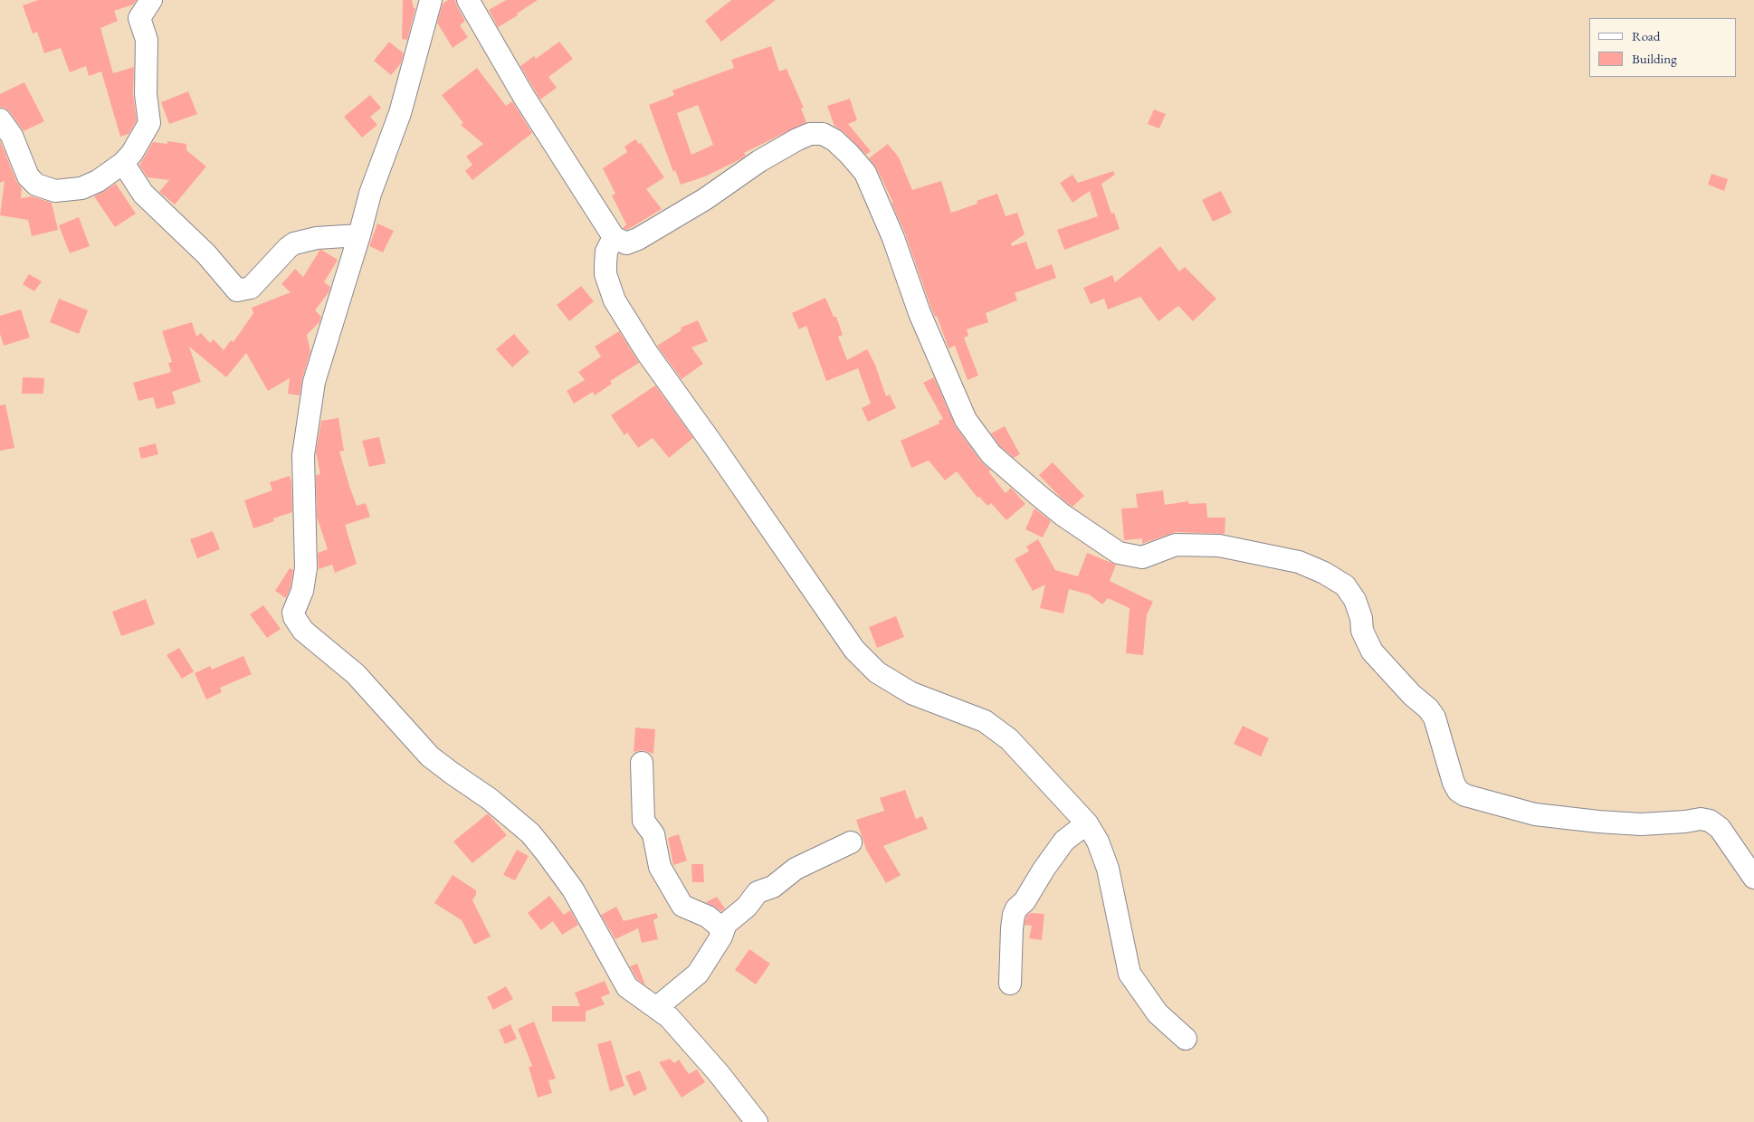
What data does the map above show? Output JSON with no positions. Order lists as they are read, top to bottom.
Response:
{
  "legend": ["Road", "Building"]
}
